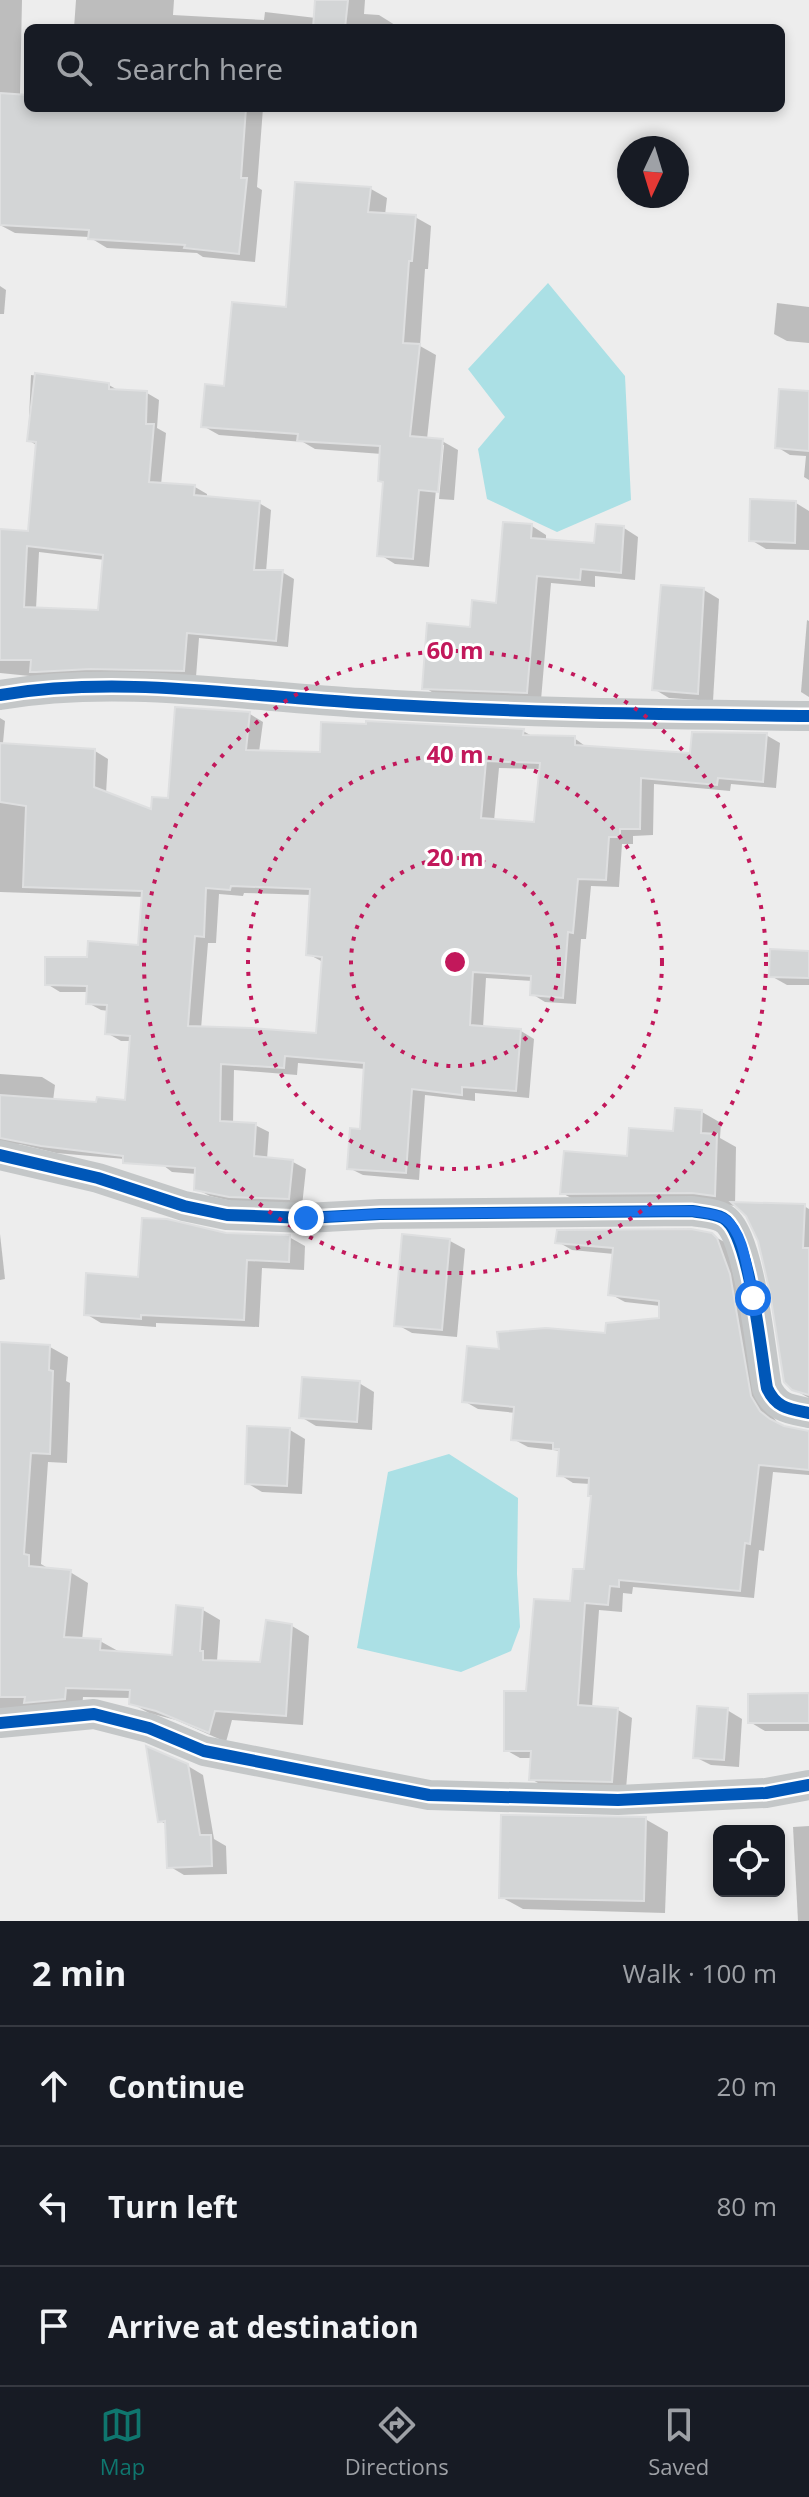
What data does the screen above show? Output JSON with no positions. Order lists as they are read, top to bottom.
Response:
{
  "north": "bottom",
  "page": {
    "search": "Search here",
    "heading": ["2 min", "Walk · 100 m"],
    "list": [
      ["Continue", "20 m"],
      ["Turn left", "80 m"],
      "Arrive at destination"
    ],
    "nav": ["Map", "Directions", "Saved"]
  },
  "rings": ["60 m", "40 m", "20 m"]
}
